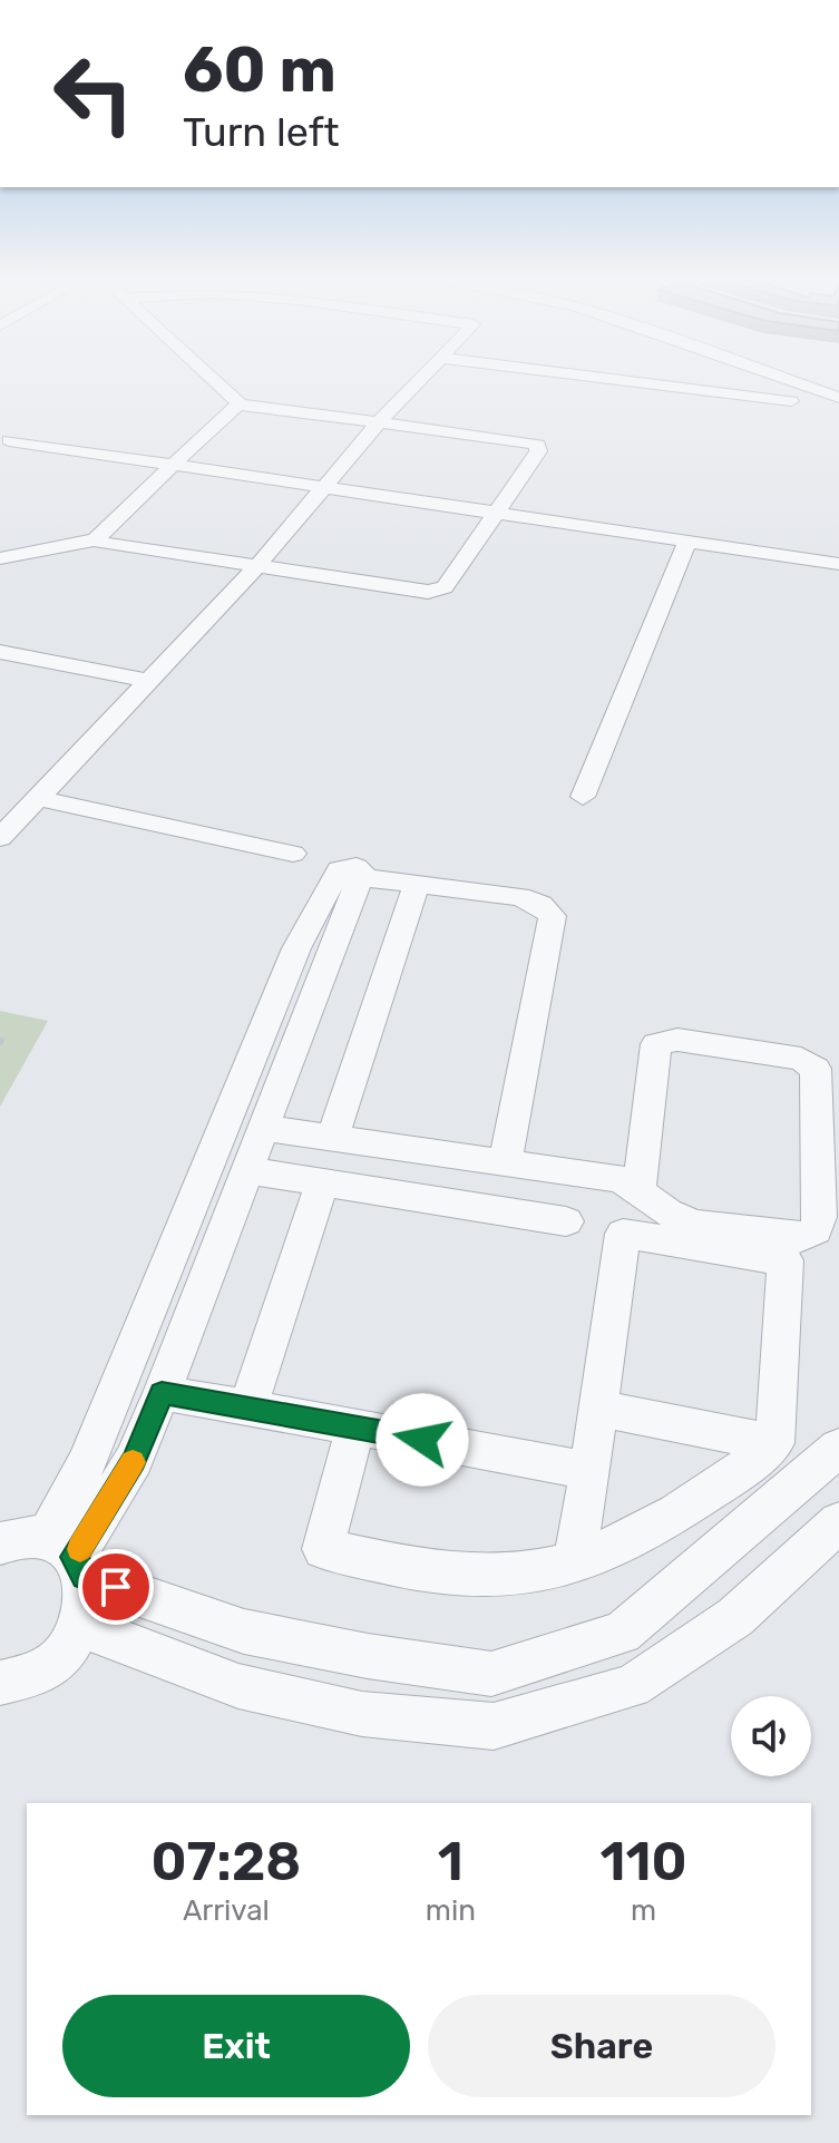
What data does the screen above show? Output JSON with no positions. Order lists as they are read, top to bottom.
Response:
{
  "page": {
    "turn": ["60 m", "Turn left"],
    "eta": [
      "07:28",
      "Arrival",
      "1",
      "min",
      "110",
      "m"
    ],
    "buttons": ["Exit", "Share"]
  }
}
